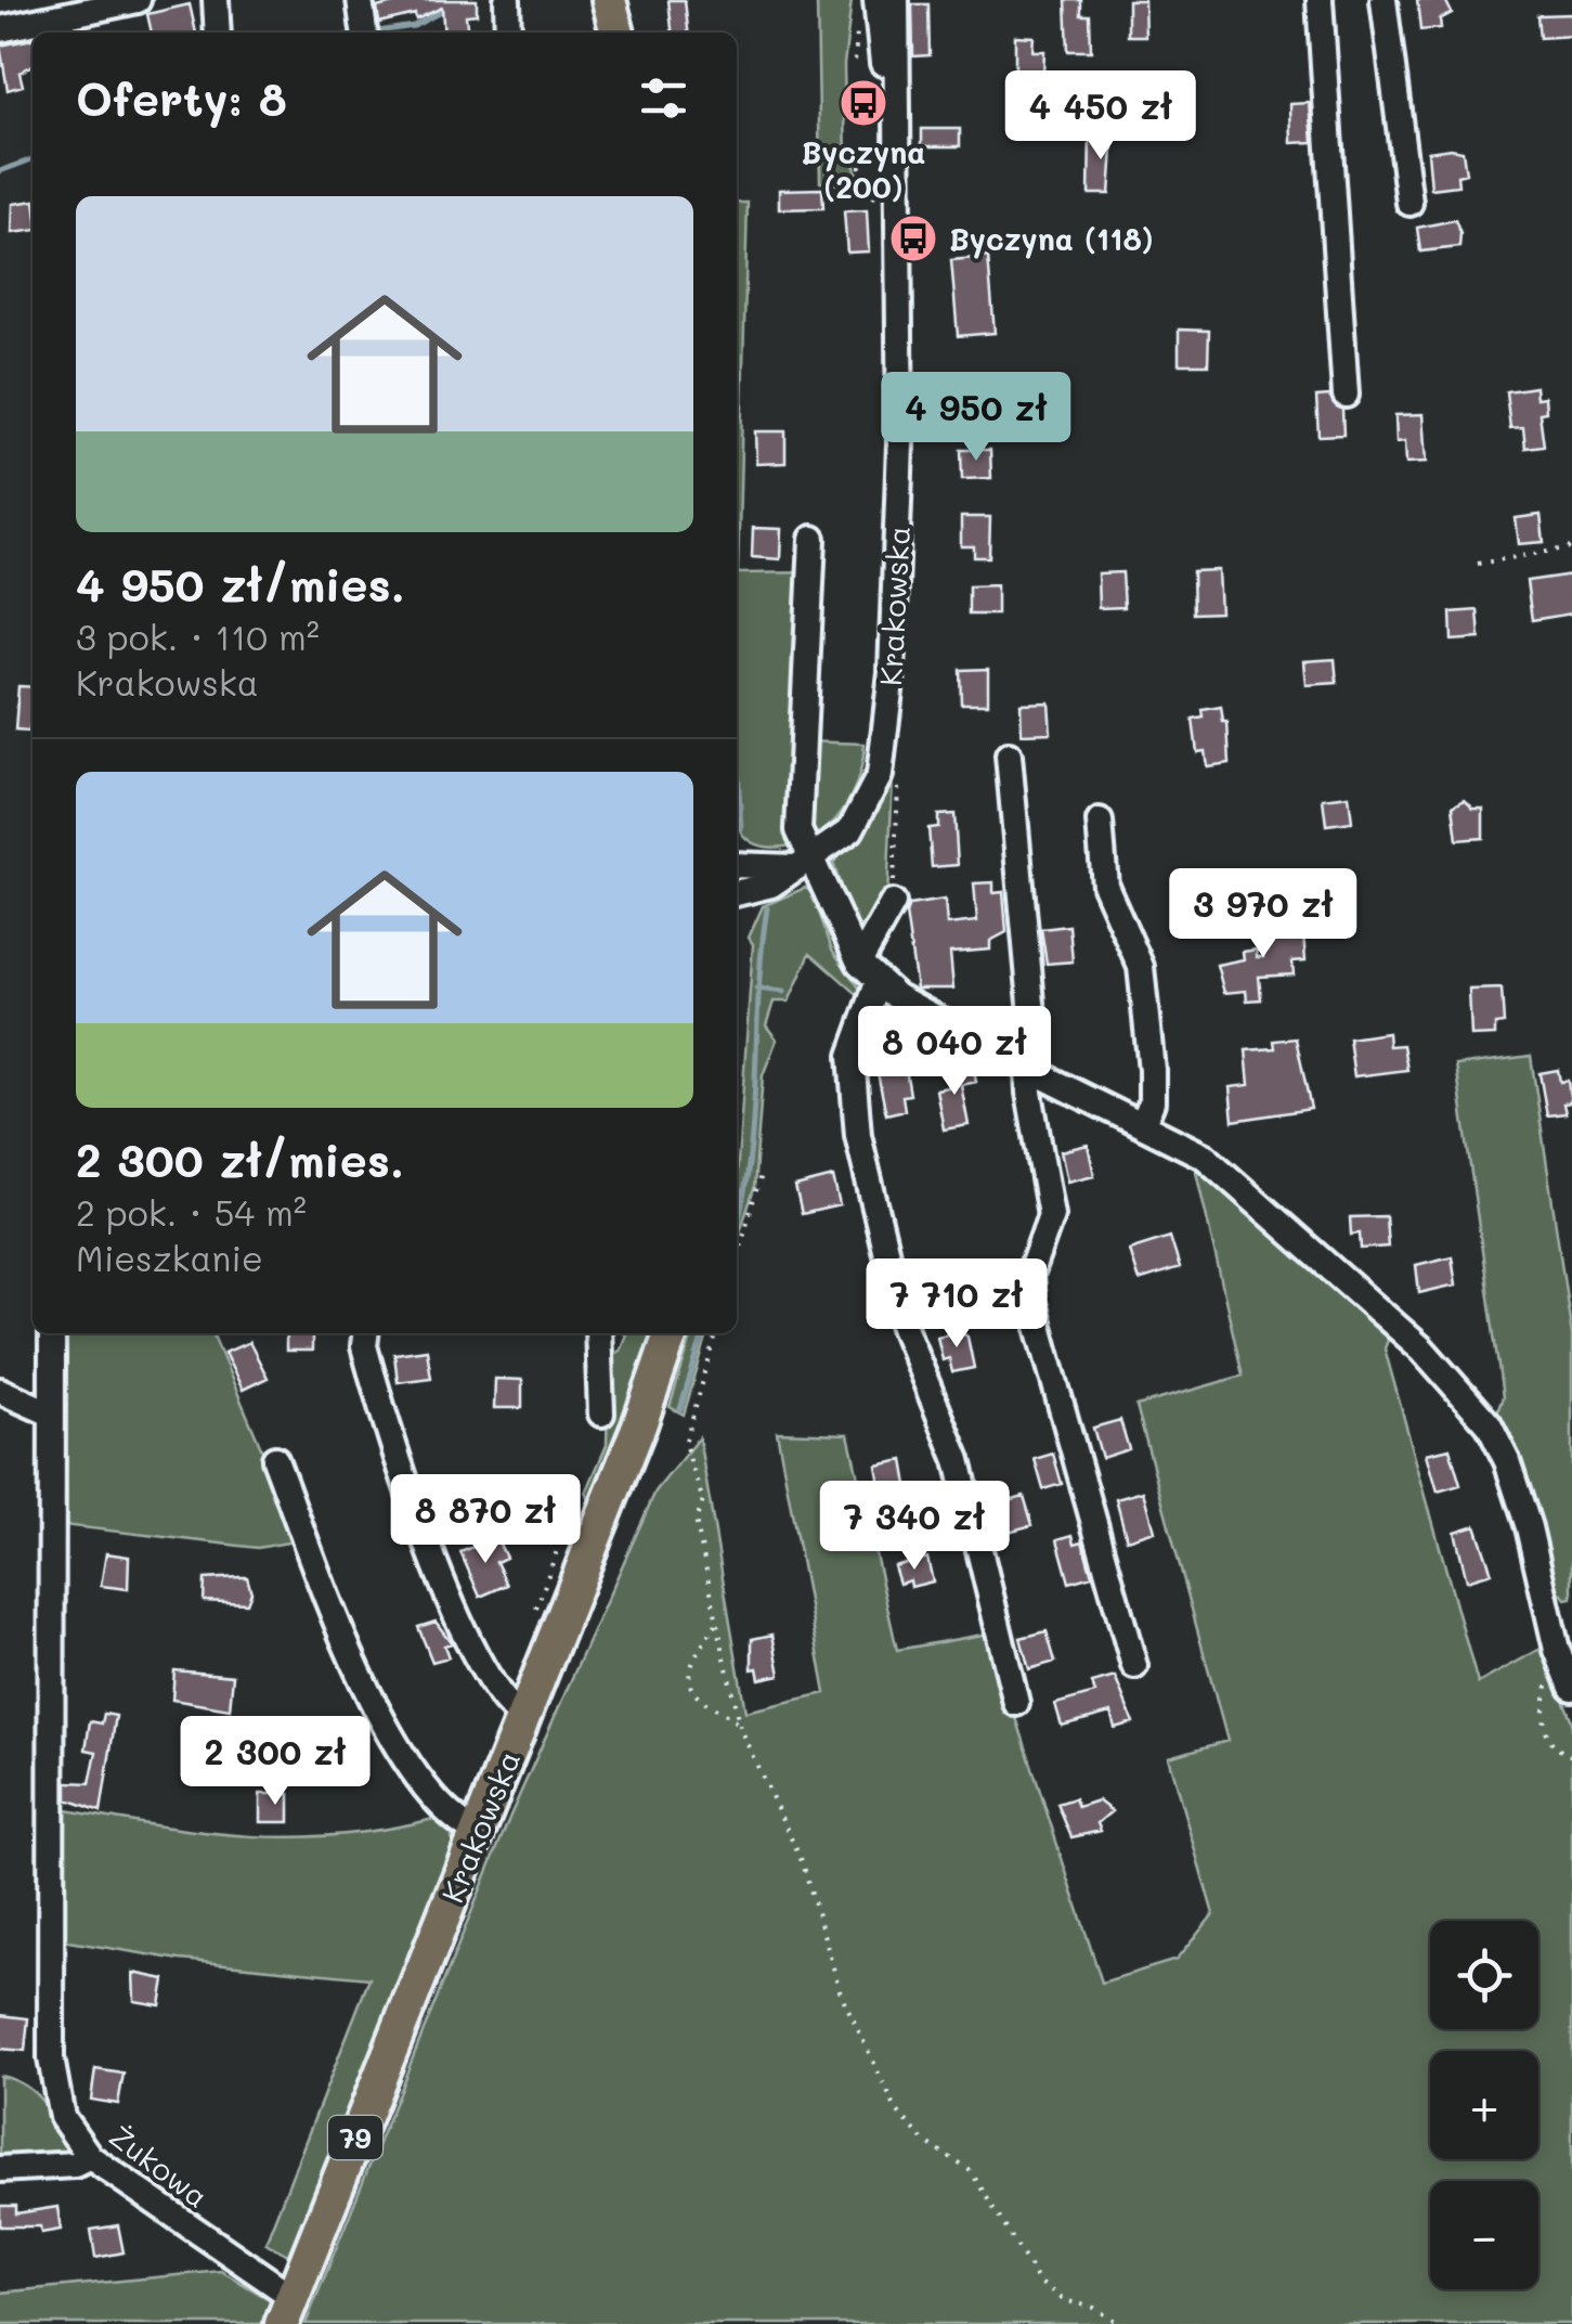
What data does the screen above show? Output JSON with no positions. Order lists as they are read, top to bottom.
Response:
{
  "streets": {
    "main road": ["Krakowska", "79"],
    "street": ["Żukowa"]
  },
  "crossings": [
    ["Krakowska", "Żukowa"]
  ],
  "places": {
    "bus stop": ["Byczyna (200)", "Byczyna (118)"]
  },
  "page": {
    "heading": "Oferty: 8",
    "price": [
      "4 450 zł",
      "4 950 zł",
      "3 970 zł",
      "8 040 zł",
      "7 710 zł",
      "8 870 zł",
      "7 340 zł",
      "2 300 zł"
    ],
    "list": [
      {
        "name": "4 950 zł/mies.",
        "note": "3 pok. · 110 m² · Krakowska"
      },
      {
        "name": "2 300 zł/mies.",
        "note": "2 pok. · 54 m² · Mieszkanie"
      }
    ],
    "map_buttons": ["+", "−"]
  }
}
